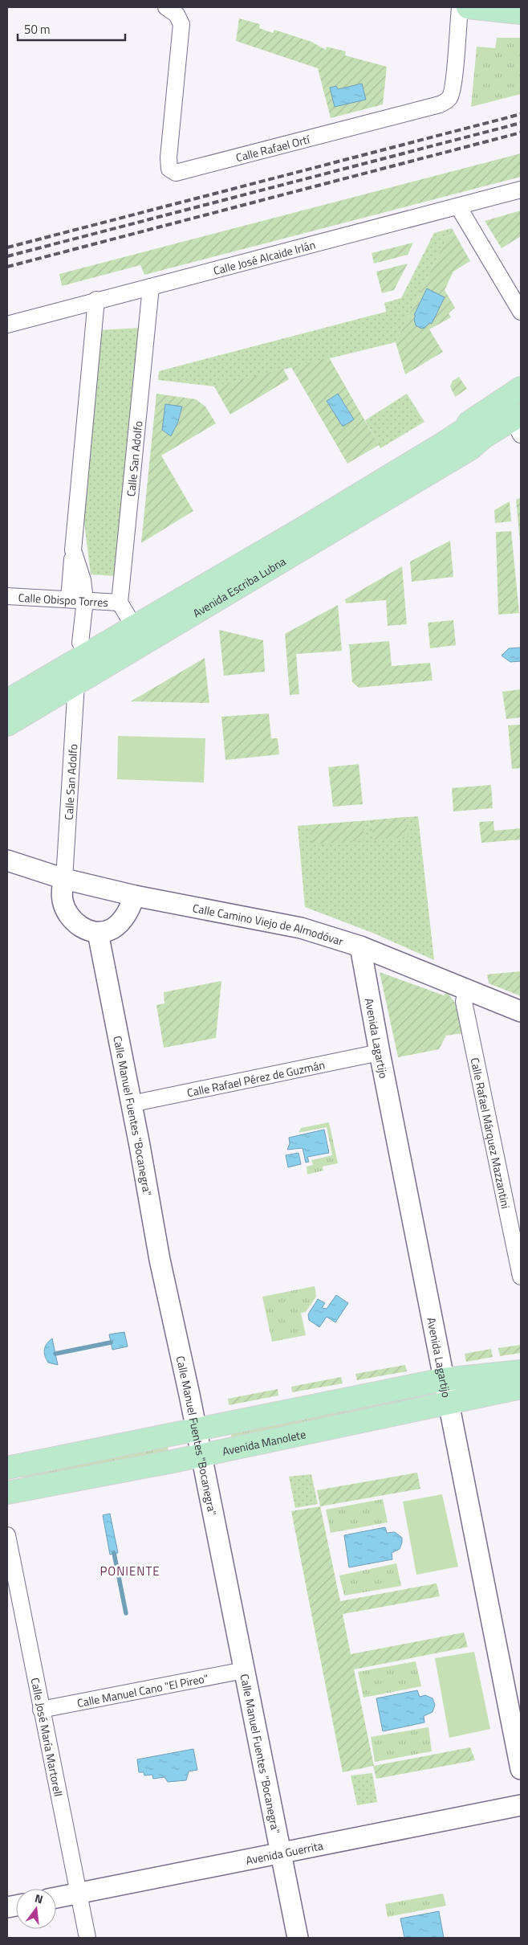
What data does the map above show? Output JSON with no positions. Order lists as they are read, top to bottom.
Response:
{
  "streets": {
    "main road": ["Avenida Escriba Lubna", "Avenida Manolete"],
    "street": [
      "Calle Rafael Ortí",
      "Calle José Alcaide Irlán",
      "Calle San Adolfo",
      "Calle Obispo Torres",
      "Calle Camino Viejo de Almodóvar",
      "Avenida Lagartijo",
      "Calle Rafael Pérez de Guzmán",
      "Calle Manuel Fuentes \"Bocanegra\"",
      "Calle Rafael Márquez Mazzantini",
      "Calle Manuel Cano \"El Pireo\"",
      "Calle José María Martorell",
      "Avenida Guerrita"
    ]
  },
  "crossings": [
    ["Calle José Alcaide Irlán", "Calle San Adolfo"],
    ["Calle San Adolfo", "Avenida Escriba Lubna"],
    ["Calle San Adolfo", "Calle Obispo Torres"],
    ["Calle San Adolfo", "Calle Camino Viejo de Almodóvar"],
    ["Calle Camino Viejo de Almodóvar", "Avenida Lagartijo"],
    ["Calle Camino Viejo de Almodóvar", "Calle Rafael Márquez Mazzantini"],
    ["Avenida Lagartijo", "Calle Rafael Pérez de Guzmán"],
    ["Avenida Lagartijo", "Avenida Manolete"],
    ["Calle Rafael Pérez de Guzmán", "Calle Manuel Fuentes \"Bocanegra\""],
    ["Calle Manuel Fuentes \"Bocanegra\"", "Avenida Manolete"],
    ["Calle Manuel Fuentes \"Bocanegra\"", "Calle Manuel Cano \"El Pireo\""],
    ["Calle Manuel Fuentes \"Bocanegra\"", "Avenida Guerrita"],
    ["Calle Manuel Cano \"El Pireo\"", "Calle José María Martorell"],
    ["Calle José María Martorell", "Avenida Guerrita"]
  ],
  "districts": ["PONIENTE"],
  "scale_bar": "50 m",
  "north": "top"
}
